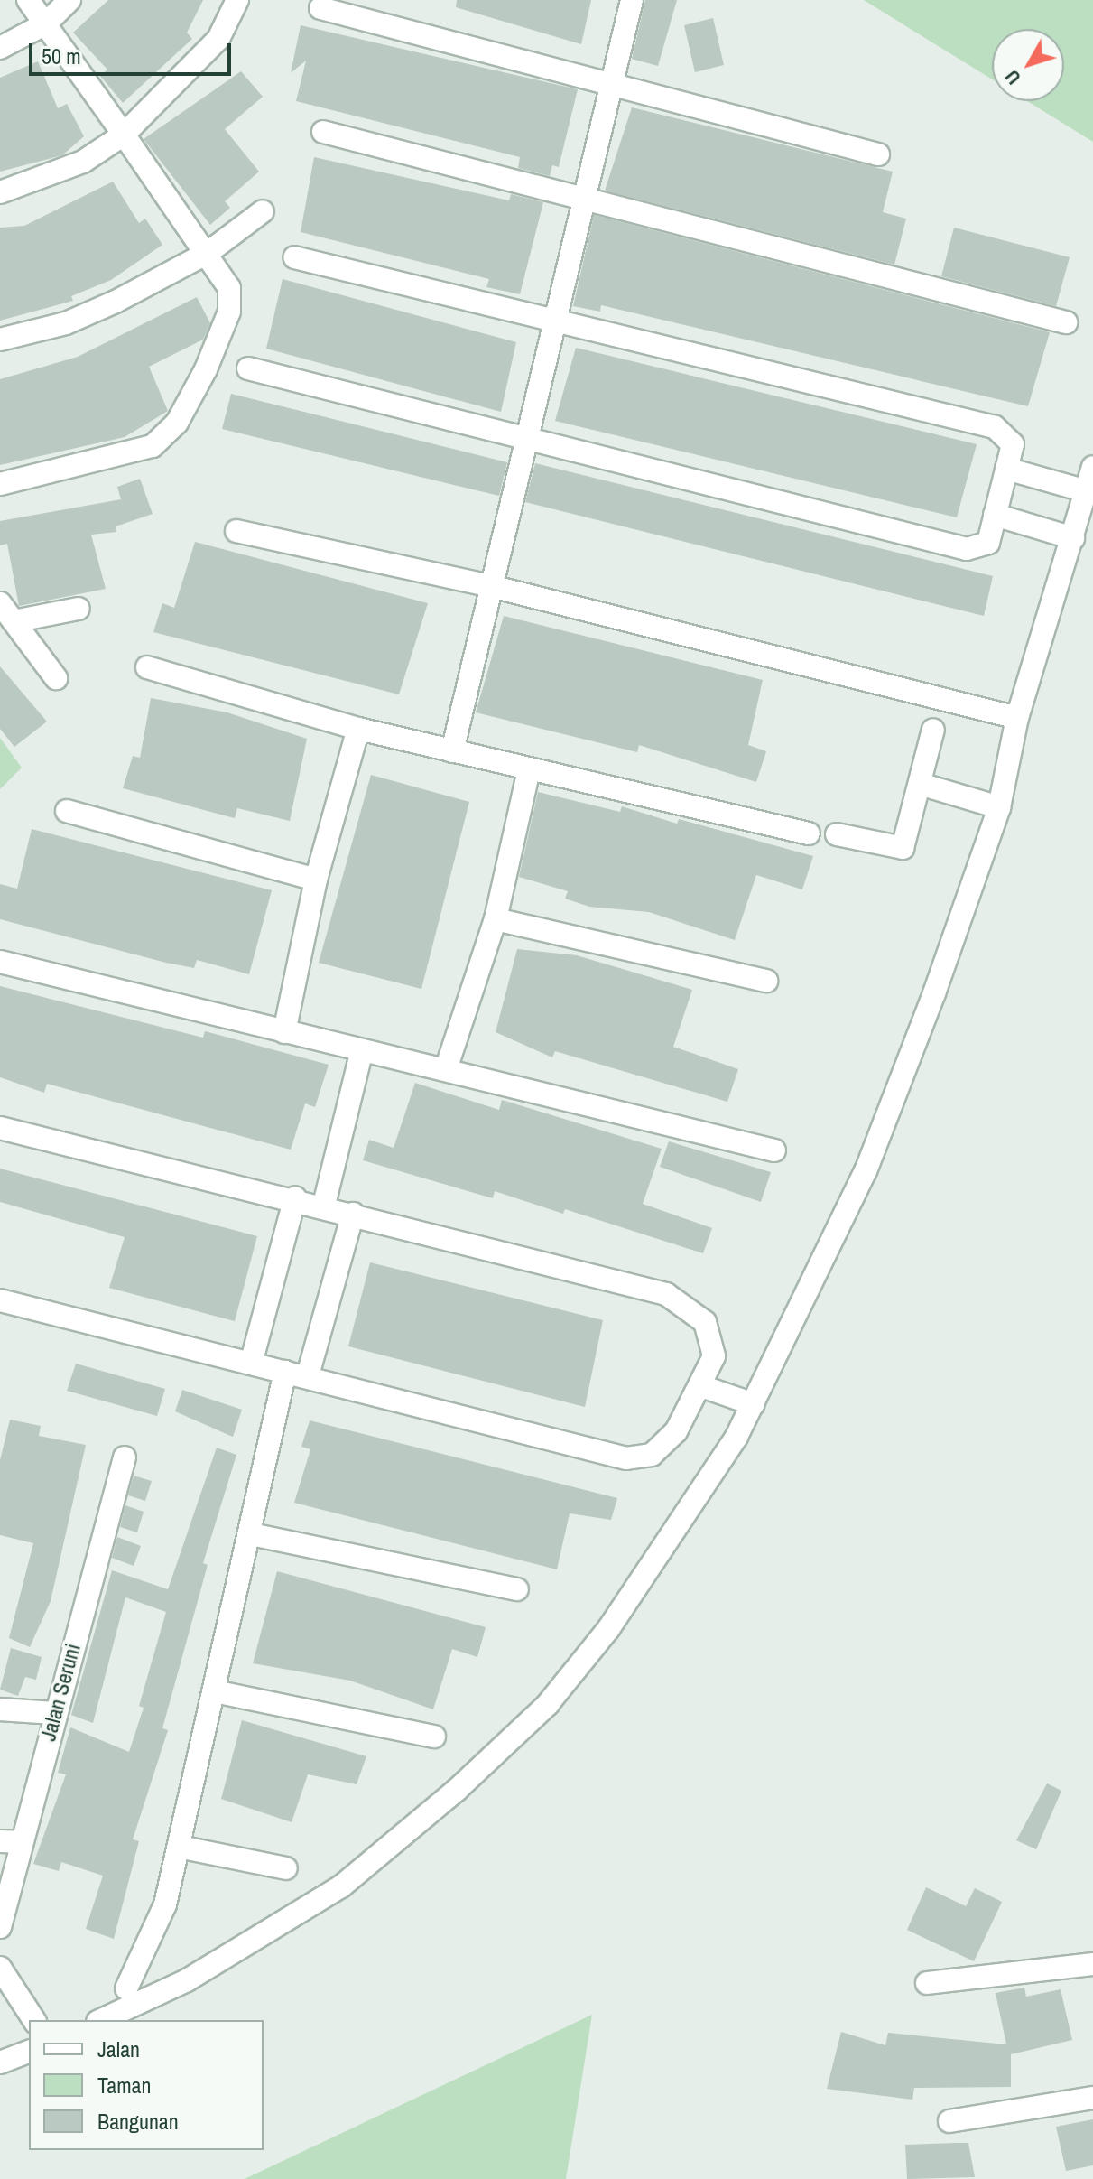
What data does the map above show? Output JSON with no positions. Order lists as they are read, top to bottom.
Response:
{
  "streets": {
    "street": ["Jalan Seruni"]
  },
  "legend": ["Jalan", "Taman", "Bangunan"],
  "scale_bar": "50 m",
  "north": "bottom left"
}
